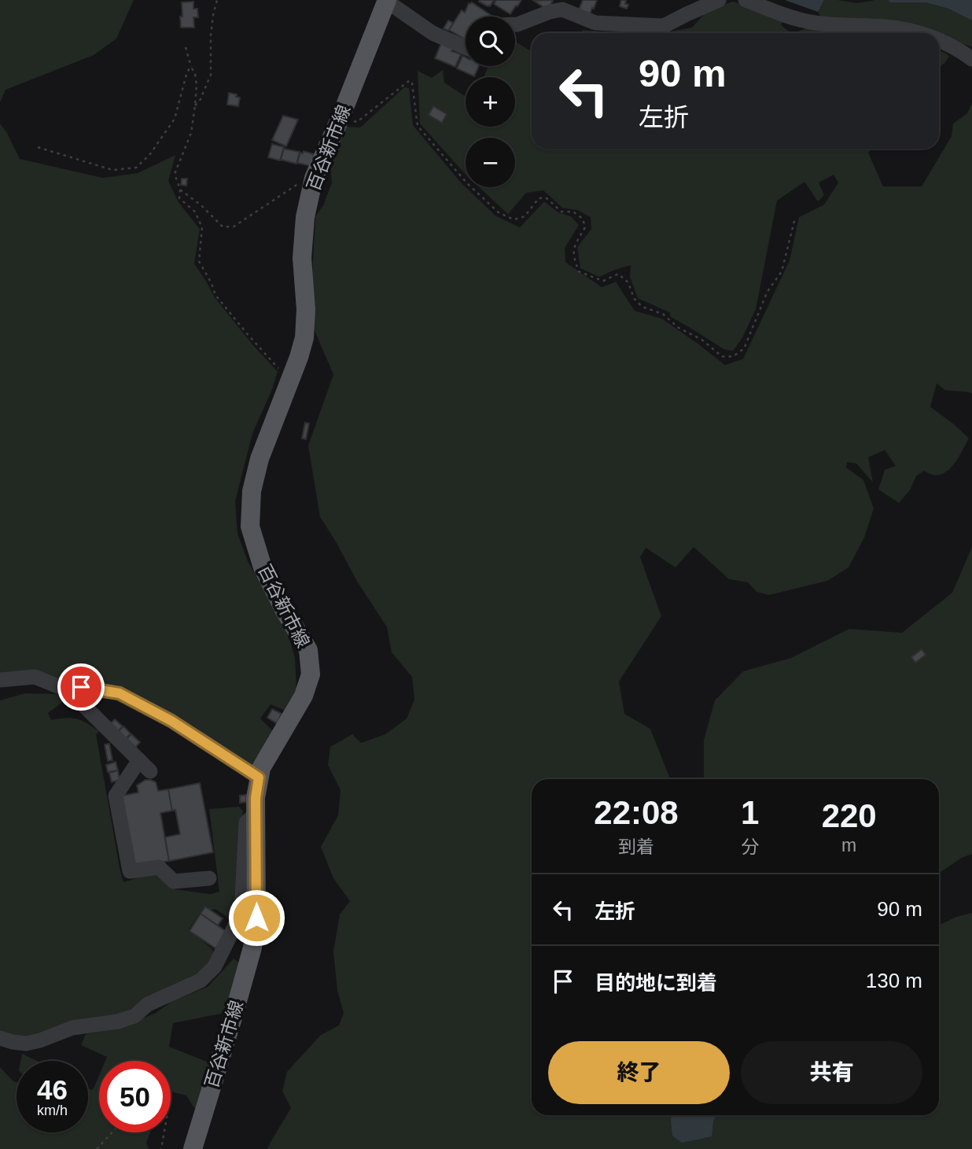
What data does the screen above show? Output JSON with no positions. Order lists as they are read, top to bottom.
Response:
{
  "streets": {
    "main road": ["百谷新市線"]
  },
  "page": {
    "map_buttons": ["+", "−"],
    "turn": ["90 m", "左折"],
    "eta": [
      "22:08",
      "到着",
      "1",
      "分",
      "220",
      "m"
    ],
    "list": [
      {
        "name": "左折",
        "value": "90 m"
      },
      {
        "name": "目的地に到着",
        "value": "130 m"
      }
    ],
    "buttons": ["終了", "共有"],
    "speed": "46 km/h",
    "limit": "50"
  }
}
